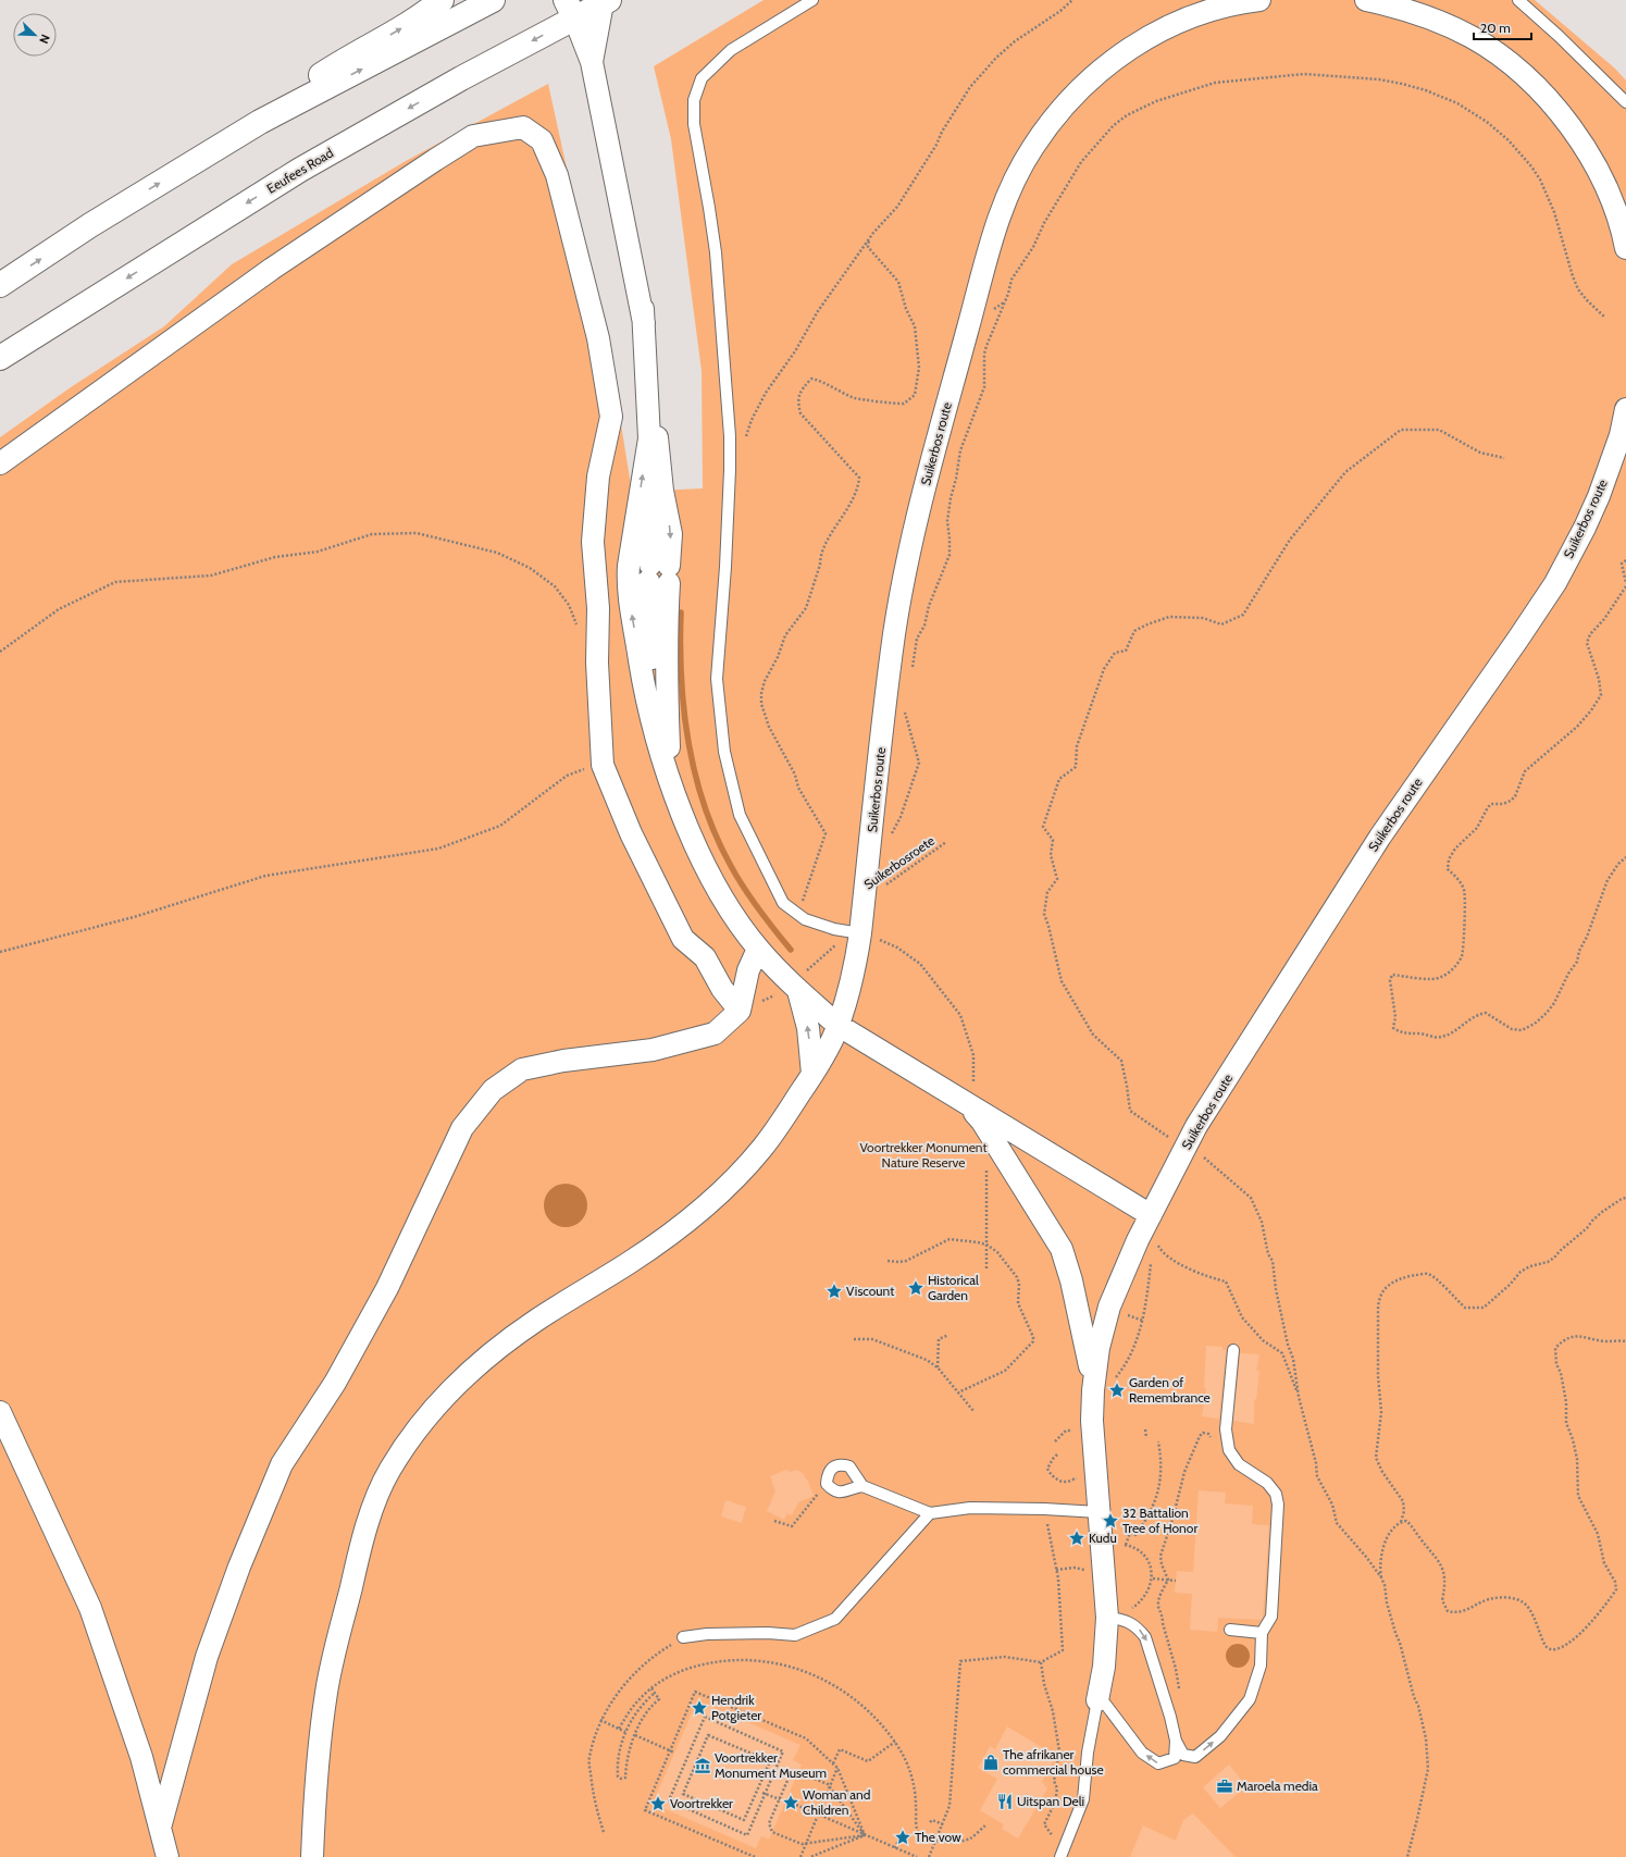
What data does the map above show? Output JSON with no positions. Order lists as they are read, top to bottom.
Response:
{
  "streets": {
    "main road": ["Eeufees Road"],
    "street": ["Suikerbos route"],
    "path": ["Suikerbosroete"]
  },
  "parks": ["Voortrekker Monument Nature Reserve"],
  "places": {
    "place": [
      "Historical Garden",
      "Viscount",
      "Garden of Remembrance",
      "32 Battalion Tree of Honor",
      "Kudu",
      "Hendrik Potgieter",
      "Woman and Children",
      "Voortrekker",
      "The vow"
    ],
    "shop": ["The afrikaner commercial house"],
    "museum": ["Voortrekker Monument Museum"],
    "office": ["Maroela media"],
    "restaurant": ["Uitspan Deli"]
  },
  "scale_bar": "20 m",
  "north": "bottom right"
}
